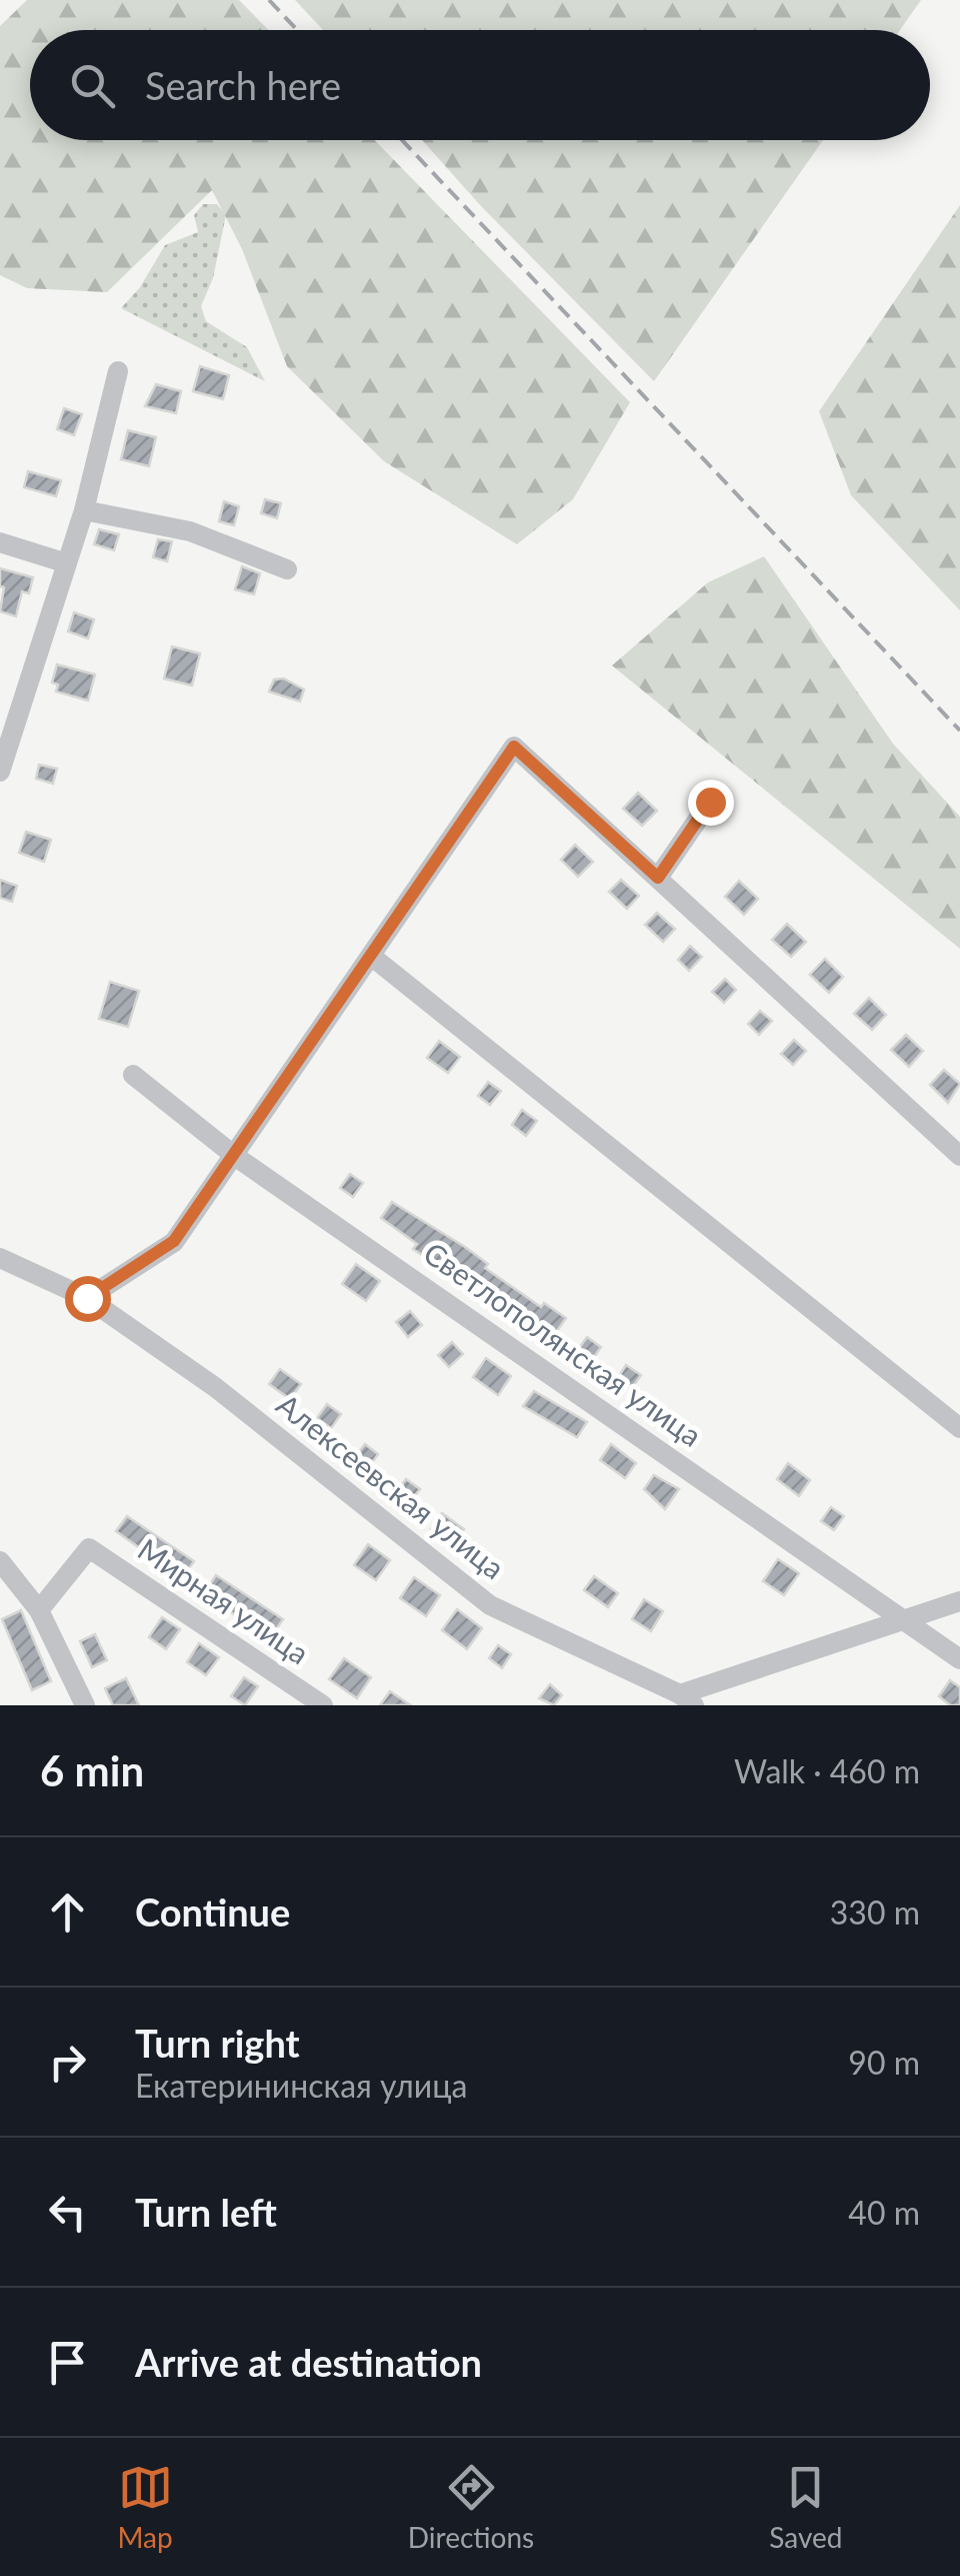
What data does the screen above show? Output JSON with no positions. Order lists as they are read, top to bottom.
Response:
{
  "streets": {
    "street": ["Светлополянская улица", "Алексеевская улица", "Мирная улица"]
  },
  "page": {
    "search": "Search here",
    "heading": ["6 min", "Walk · 460 m"],
    "list": [
      ["Continue", "330 m"],
      ["Turn right", "Екатерининская улица", "90 m"],
      ["Turn left", "40 m"],
      "Arrive at destination"
    ],
    "nav": ["Map", "Directions", "Saved"]
  }
}
